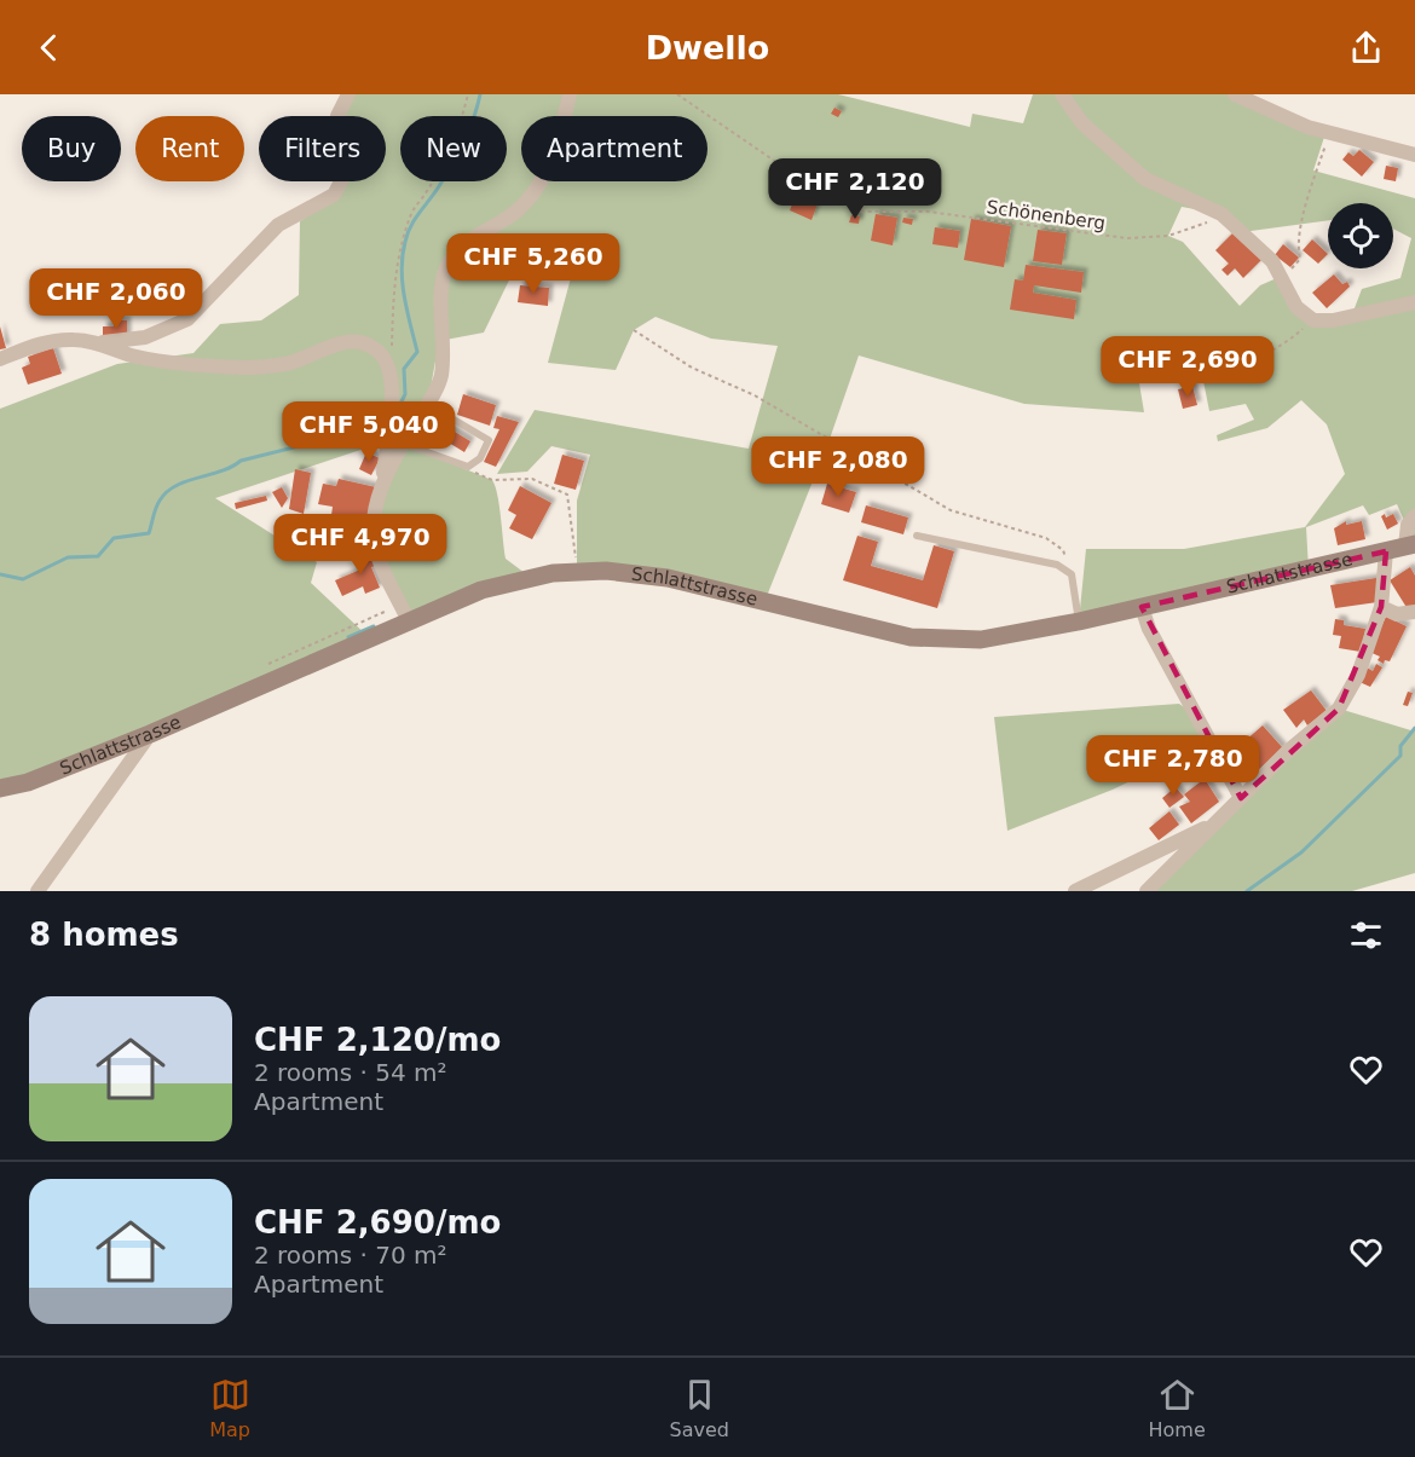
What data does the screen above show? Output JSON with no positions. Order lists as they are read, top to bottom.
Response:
{
  "streets": {
    "street": ["Schlattstrasse"],
    "path": ["Schönenberg"]
  },
  "page": {
    "header": "Dwello",
    "chip": [
      "Buy",
      "Rent",
      "Filters",
      "New",
      "Apartment"
    ],
    "price": [
      "CHF 2,120",
      "CHF 5,260",
      "CHF 2,060",
      "CHF 2,690",
      "CHF 5,040",
      "CHF 2,080",
      "CHF 4,970",
      "CHF 2,780"
    ],
    "heading": "8 homes",
    "list": [
      {
        "name": "CHF 2,120/mo",
        "note": "2 rooms · 54 m² · Apartment"
      },
      {
        "name": "CHF 2,690/mo",
        "note": "2 rooms · 70 m² · Apartment"
      }
    ],
    "tabs": ["Map", "Saved", "Home"]
  }
}
